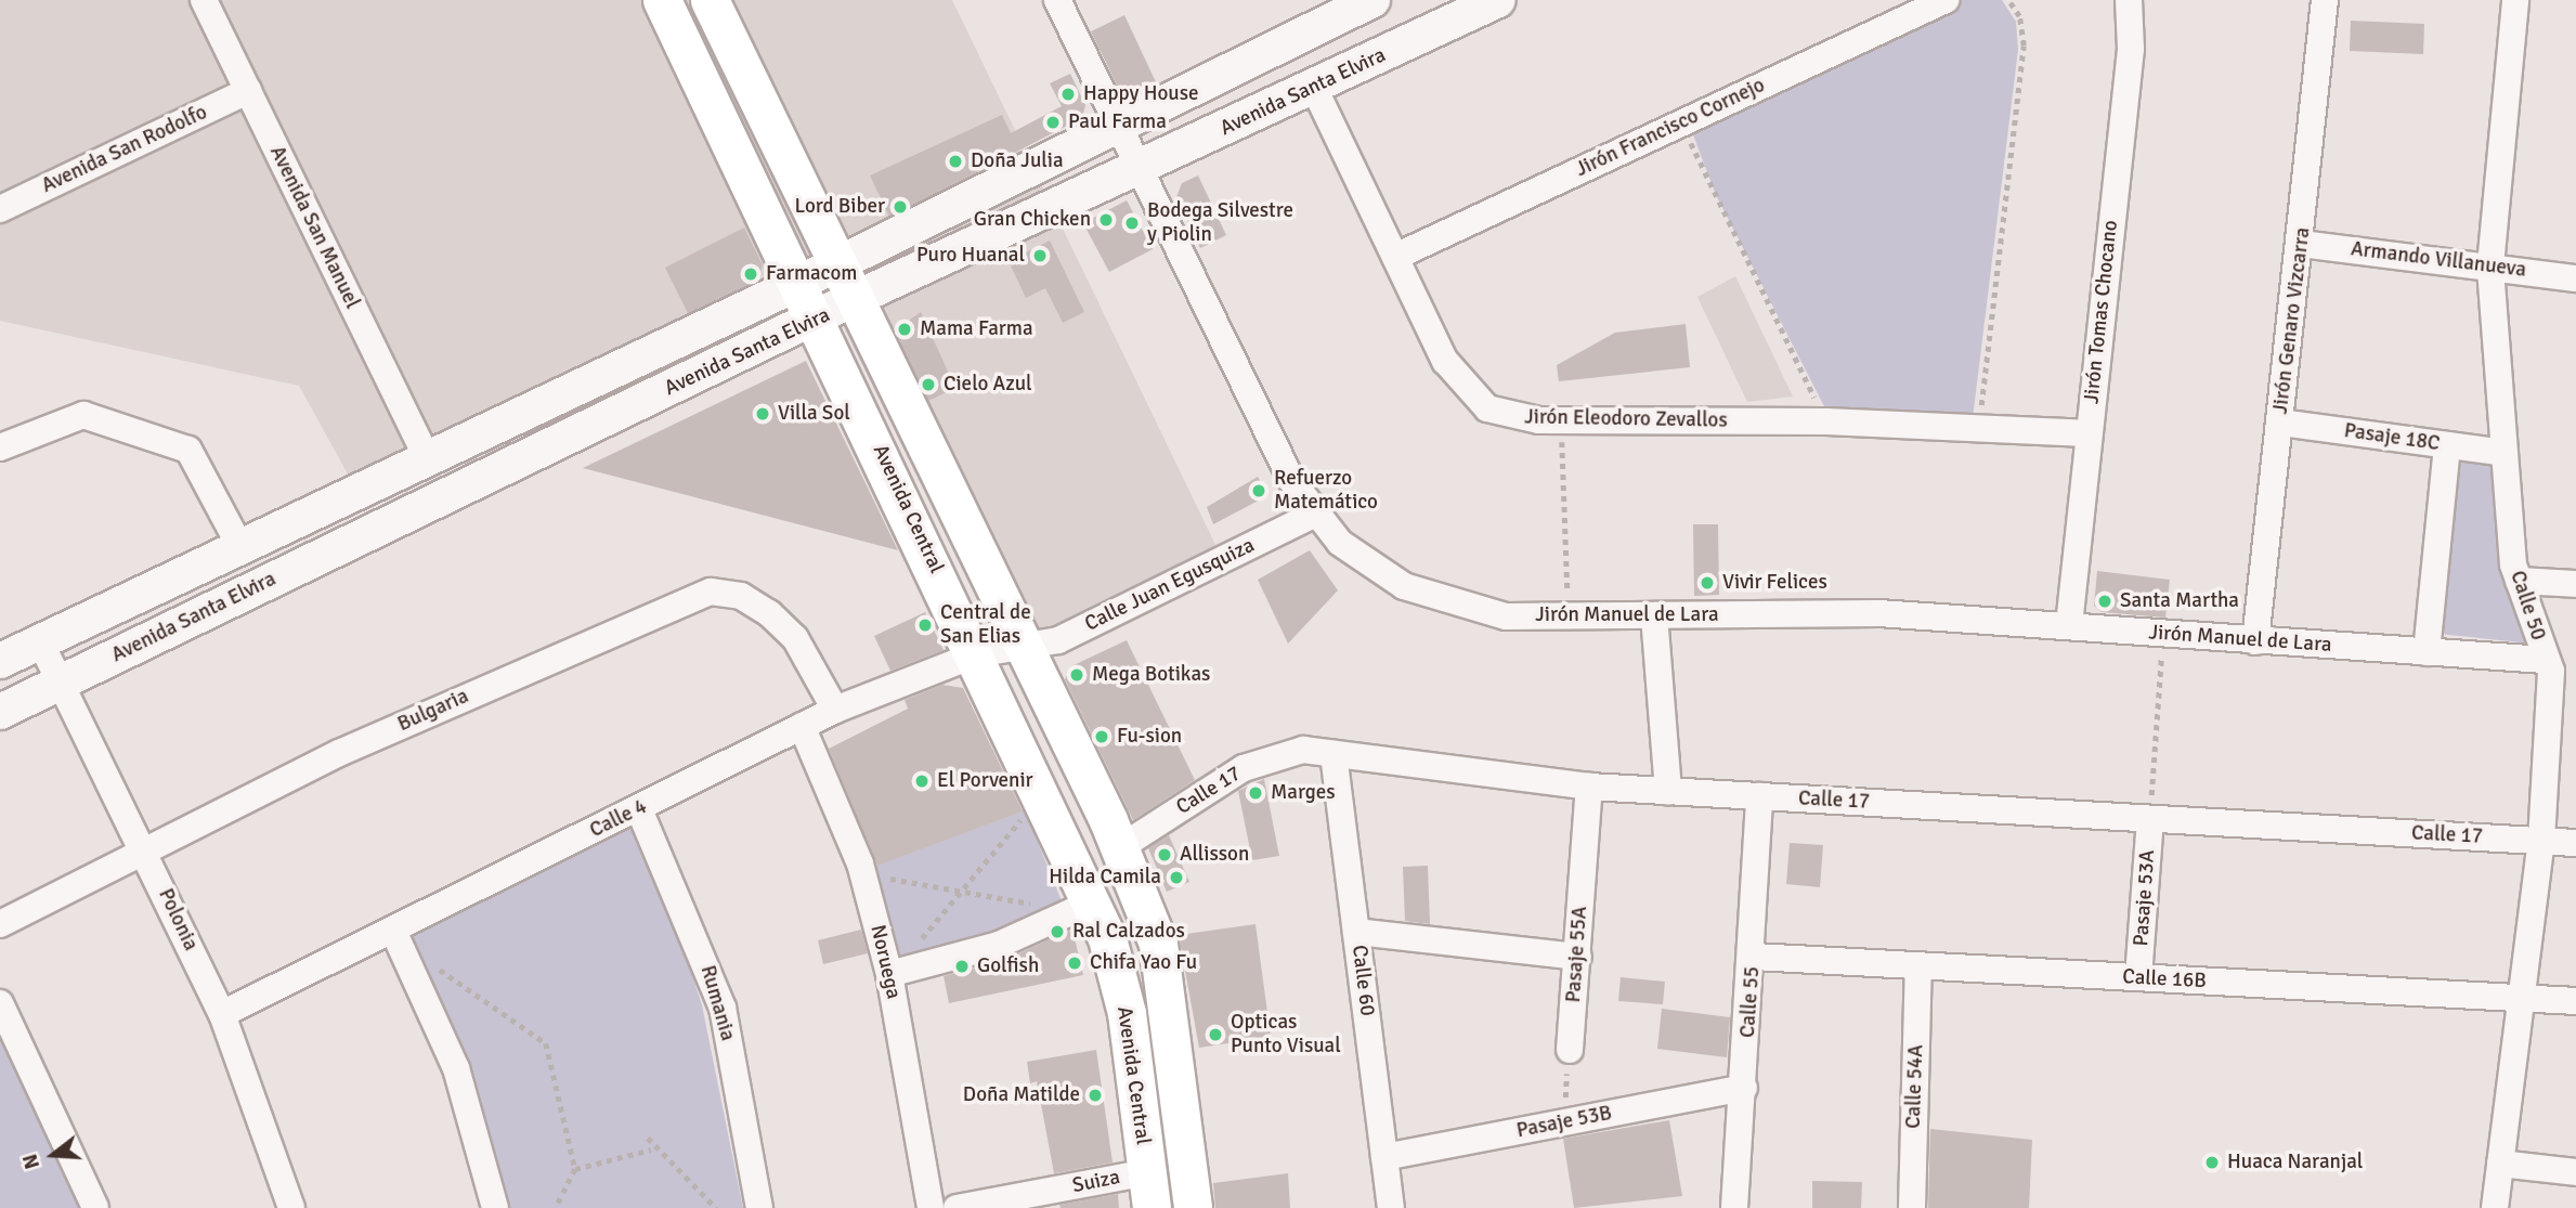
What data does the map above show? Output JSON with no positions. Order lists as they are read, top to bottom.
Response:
{
  "streets": {
    "main road": ["Avenida Central"],
    "street": [
      "Avenida Santa Elvira",
      "Jirón Francisco Cornejo",
      "Avenida San Rodolfo",
      "Avenida San Manuel",
      "Armando Villanueva",
      "Jirón Tomas Chocano",
      "Jirón Genaro Vizcarra",
      "Jirón Eleodoro Zevallos",
      "Pasaje 18C",
      "Calle Juan Egusquiza",
      "Calle 50",
      "Jirón Manuel de Lara",
      "Bulgaria",
      "Calle 17",
      "Calle 4",
      "Pasaje 53A",
      "Polonia",
      "Pasaje 55A",
      "Noruega",
      "Calle 16B",
      "Calle 60",
      "Calle 55",
      "Rumania",
      "Calle 54A",
      "Pasaje 53B",
      "Suiza"
    ]
  },
  "crossings": [
    ["Avenida Santa Elvira", "Avenida San Manuel"],
    ["Avenida Santa Elvira", "Jirón Eleodoro Zevallos"],
    ["Avenida Santa Elvira", "Avenida Central"],
    ["Avenida Santa Elvira", "Jirón Manuel de Lara"],
    ["Avenida Santa Elvira", "Polonia"],
    ["Jirón Francisco Cornejo", "Jirón Eleodoro Zevallos"],
    ["Avenida San Rodolfo", "Avenida San Manuel"],
    ["Armando Villanueva", "Jirón Genaro Vizcarra"],
    ["Armando Villanueva", "Calle 50"],
    ["Jirón Tomas Chocano", "Jirón Eleodoro Zevallos"],
    ["Jirón Tomas Chocano", "Jirón Manuel de Lara"],
    ["Jirón Genaro Vizcarra", "Pasaje 18C"],
    ["Jirón Genaro Vizcarra", "Jirón Manuel de Lara"],
    ["Pasaje 18C", "Calle 50"],
    ["Avenida Central", "Calle Juan Egusquiza"],
    ["Avenida Central", "Calle 17"],
    ["Avenida Central", "Calle 4"],
    ["Avenida Central", "Suiza"],
    ["Calle Juan Egusquiza", "Jirón Manuel de Lara"],
    ["Calle Juan Egusquiza", "Calle 4"],
    ["Calle 50", "Jirón Manuel de Lara"],
    ["Calle 50", "Calle 17"],
    ["Calle 50", "Calle 16B"],
    ["Bulgaria", "Calle 4"],
    ["Bulgaria", "Polonia"],
    ["Calle 17", "Pasaje 53A"],
    ["Calle 17", "Pasaje 55A"],
    ["Calle 17", "Calle 60"],
    ["Calle 17", "Calle 55"],
    ["Calle 4", "Polonia"],
    ["Calle 4", "Noruega"],
    ["Calle 4", "Rumania"],
    ["Pasaje 53A", "Calle 16B"],
    ["Calle 16B", "Calle 55"],
    ["Calle 16B", "Calle 54A"],
    ["Calle 60", "Pasaje 53B"],
    ["Calle 55", "Pasaje 53B"]
  ],
  "places": [
    "Happy House",
    "Paul Farma",
    "Doña Julia",
    "Lord Biber",
    "Gran Chicken",
    "Bodega Silvestre y Piolin",
    "Puro Huanal",
    "Farmacom",
    "Mama Farma",
    "Cielo Azul",
    "Villa Sol",
    "Refuerzo Matemático",
    "Vivir Felices",
    "Santa Martha",
    "Central de San Elias",
    "Mega Botikas",
    "Fu-sion",
    "El Porvenir",
    "Marges",
    "Allisson",
    "Hilda Camila",
    "Ral Calzados",
    "Chifa Yao Fu",
    "Golfish",
    "Opticas Punto Visual",
    "Doña Matilde",
    "Huaca Naranjal"
  ],
  "north": "left"
}
